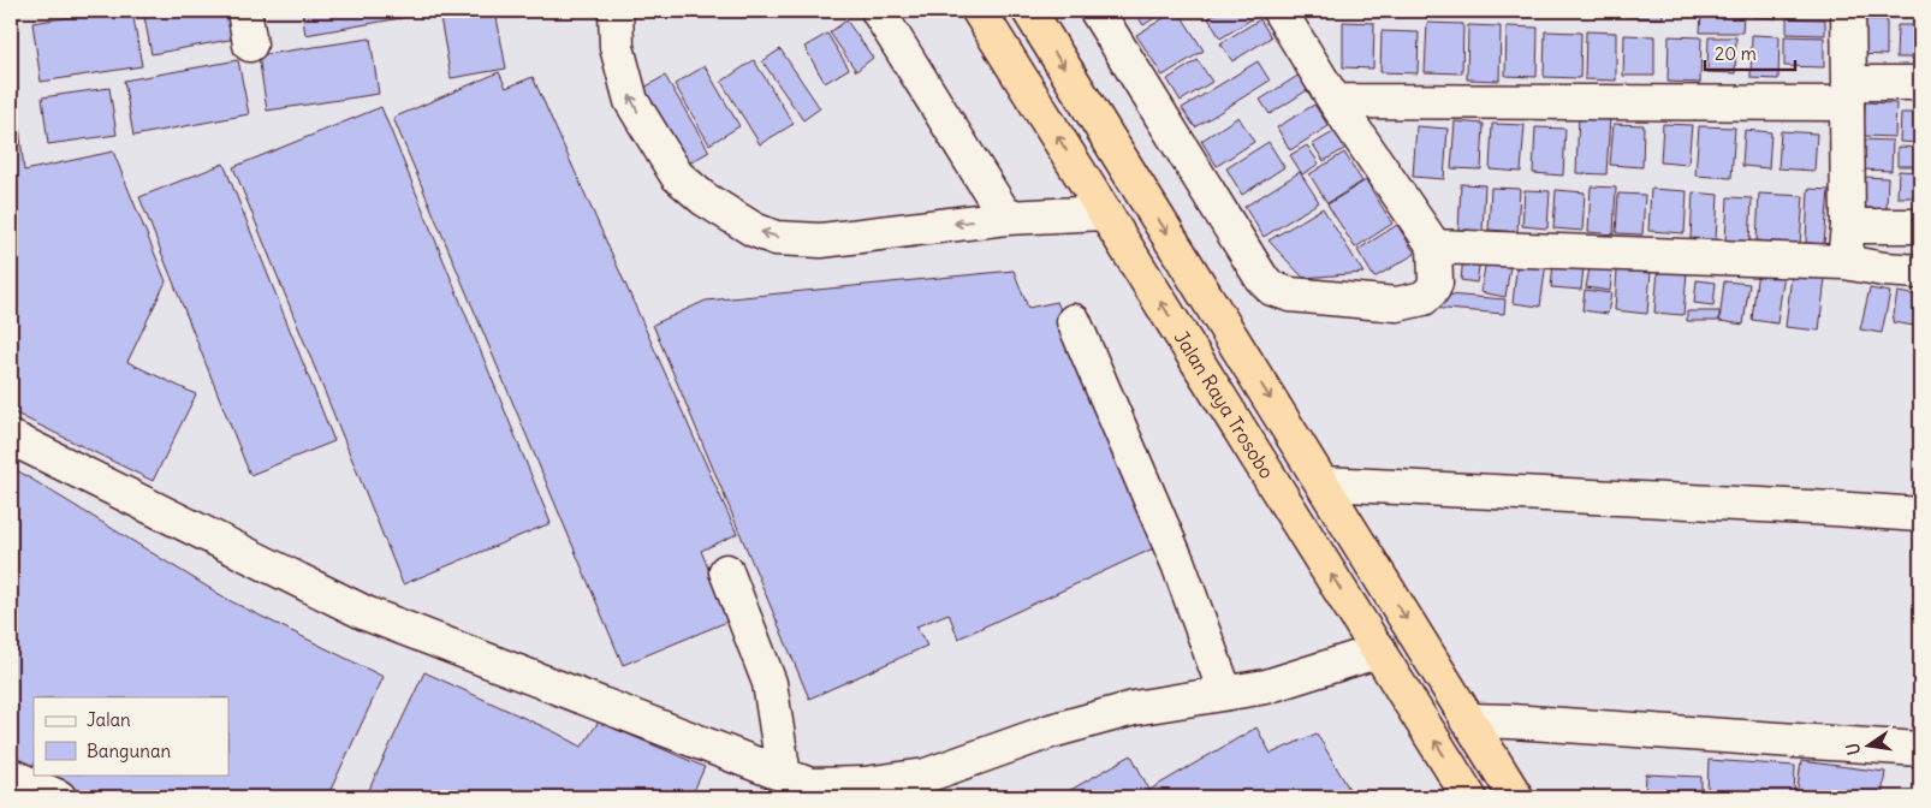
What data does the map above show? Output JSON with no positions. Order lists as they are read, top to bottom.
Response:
{
  "streets": {
    "highway": ["Jalan Raya Trosobo"]
  },
  "legend": ["Jalan", "Bangunan"],
  "scale_bar": "20 m",
  "north": "left"
}
